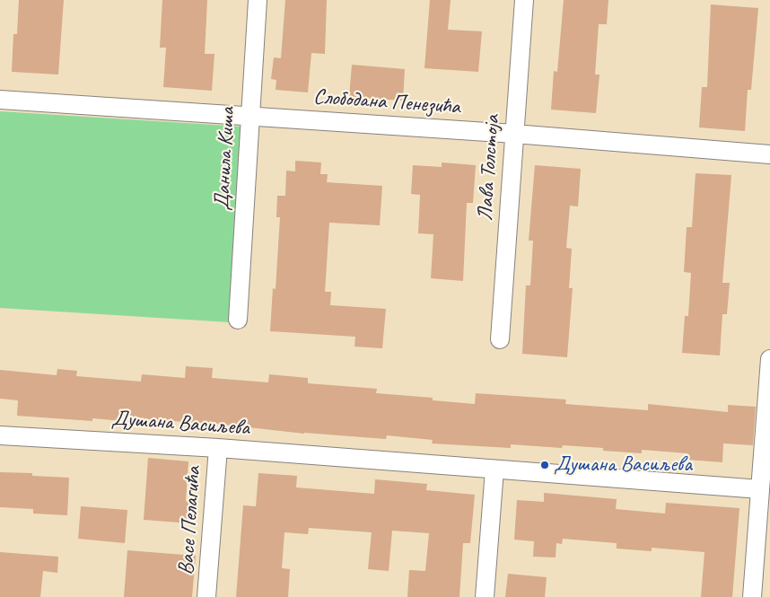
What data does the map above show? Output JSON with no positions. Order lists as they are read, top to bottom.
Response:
{
  "streets": {
    "street": [
      "Слободана Пенезића",
      "Данила Киша",
      "Лава Толстоја",
      "Душана Васиљева",
      "Васе Пелагића"
    ]
  },
  "crossings": [
    ["Слободана Пенезића", "Данила Киша"],
    ["Слободана Пенезића", "Лава Толстоја"],
    ["Душана Васиљева", "Васе Пелагића"]
  ],
  "places": ["Душана Васиљева"]
}
